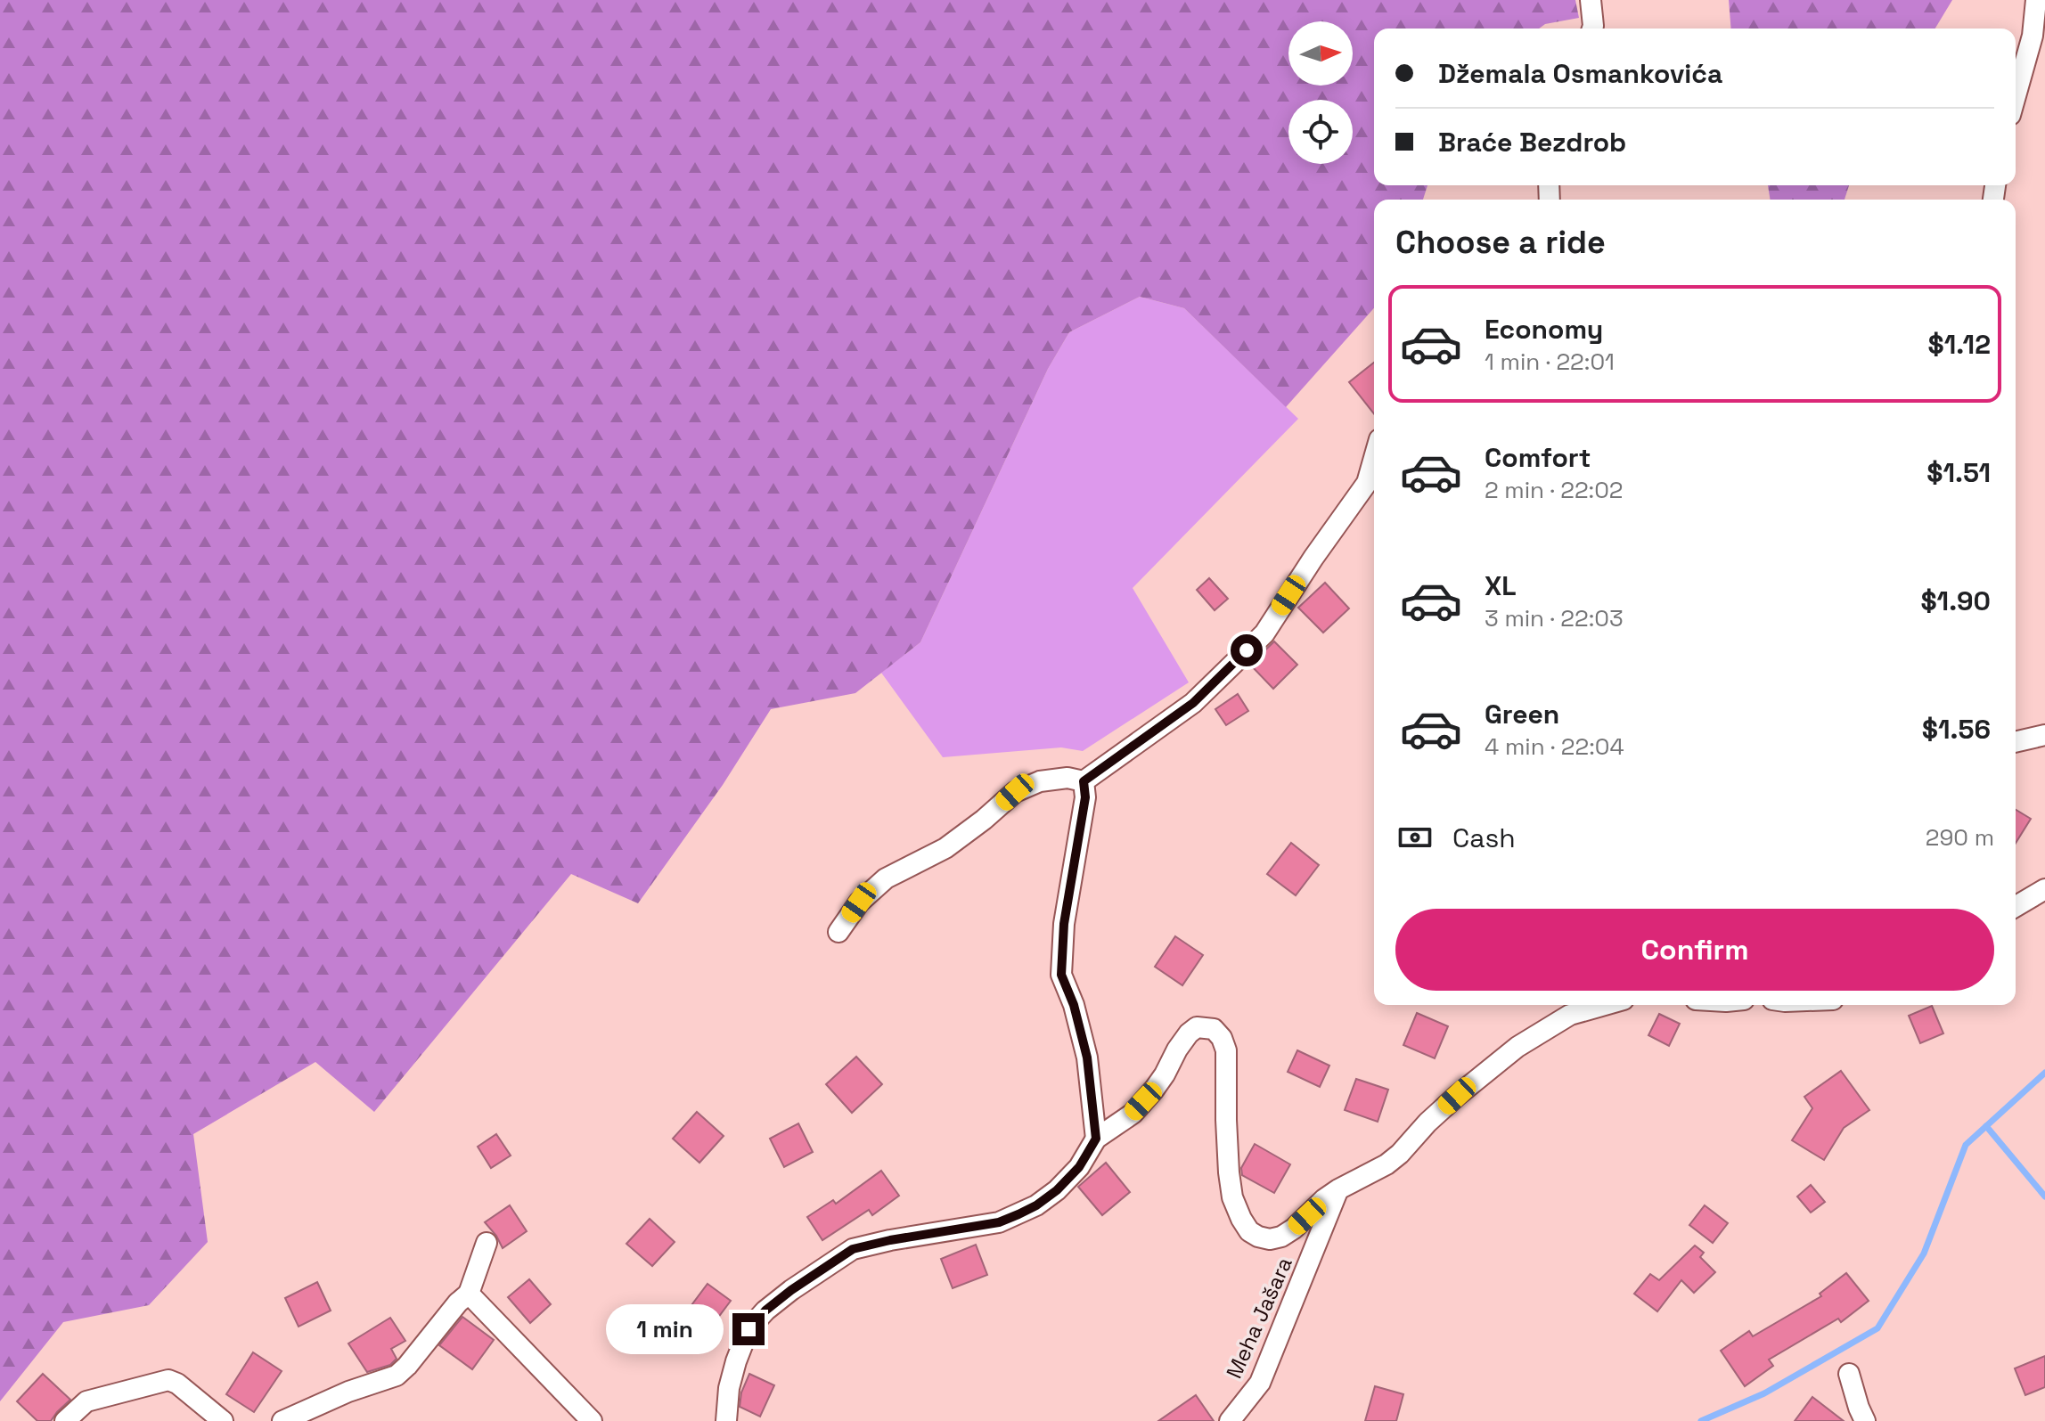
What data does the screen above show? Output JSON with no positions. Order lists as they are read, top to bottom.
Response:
{
  "streets": {
    "street": ["Meha Jašara"]
  },
  "north": "right",
  "page": {
    "banner": ["Džemala Osmankovića", "Braće Bezdrob"],
    "heading": "Choose a ride",
    "list": [
      {
        "name": "Economy",
        "note": "1 min · 22:01",
        "value": "$1.12"
      },
      {
        "name": "Comfort",
        "note": "2 min · 22:02",
        "value": "$1.51"
      },
      {
        "name": "XL",
        "note": "3 min · 22:03",
        "value": "$1.90"
      },
      {
        "name": "Green",
        "note": "4 min · 22:04",
        "value": "$1.56"
      }
    ],
    "pay": ["Cash", "290 m"],
    "buttons": "Confirm",
    "bubble": "1 min"
  }
}
